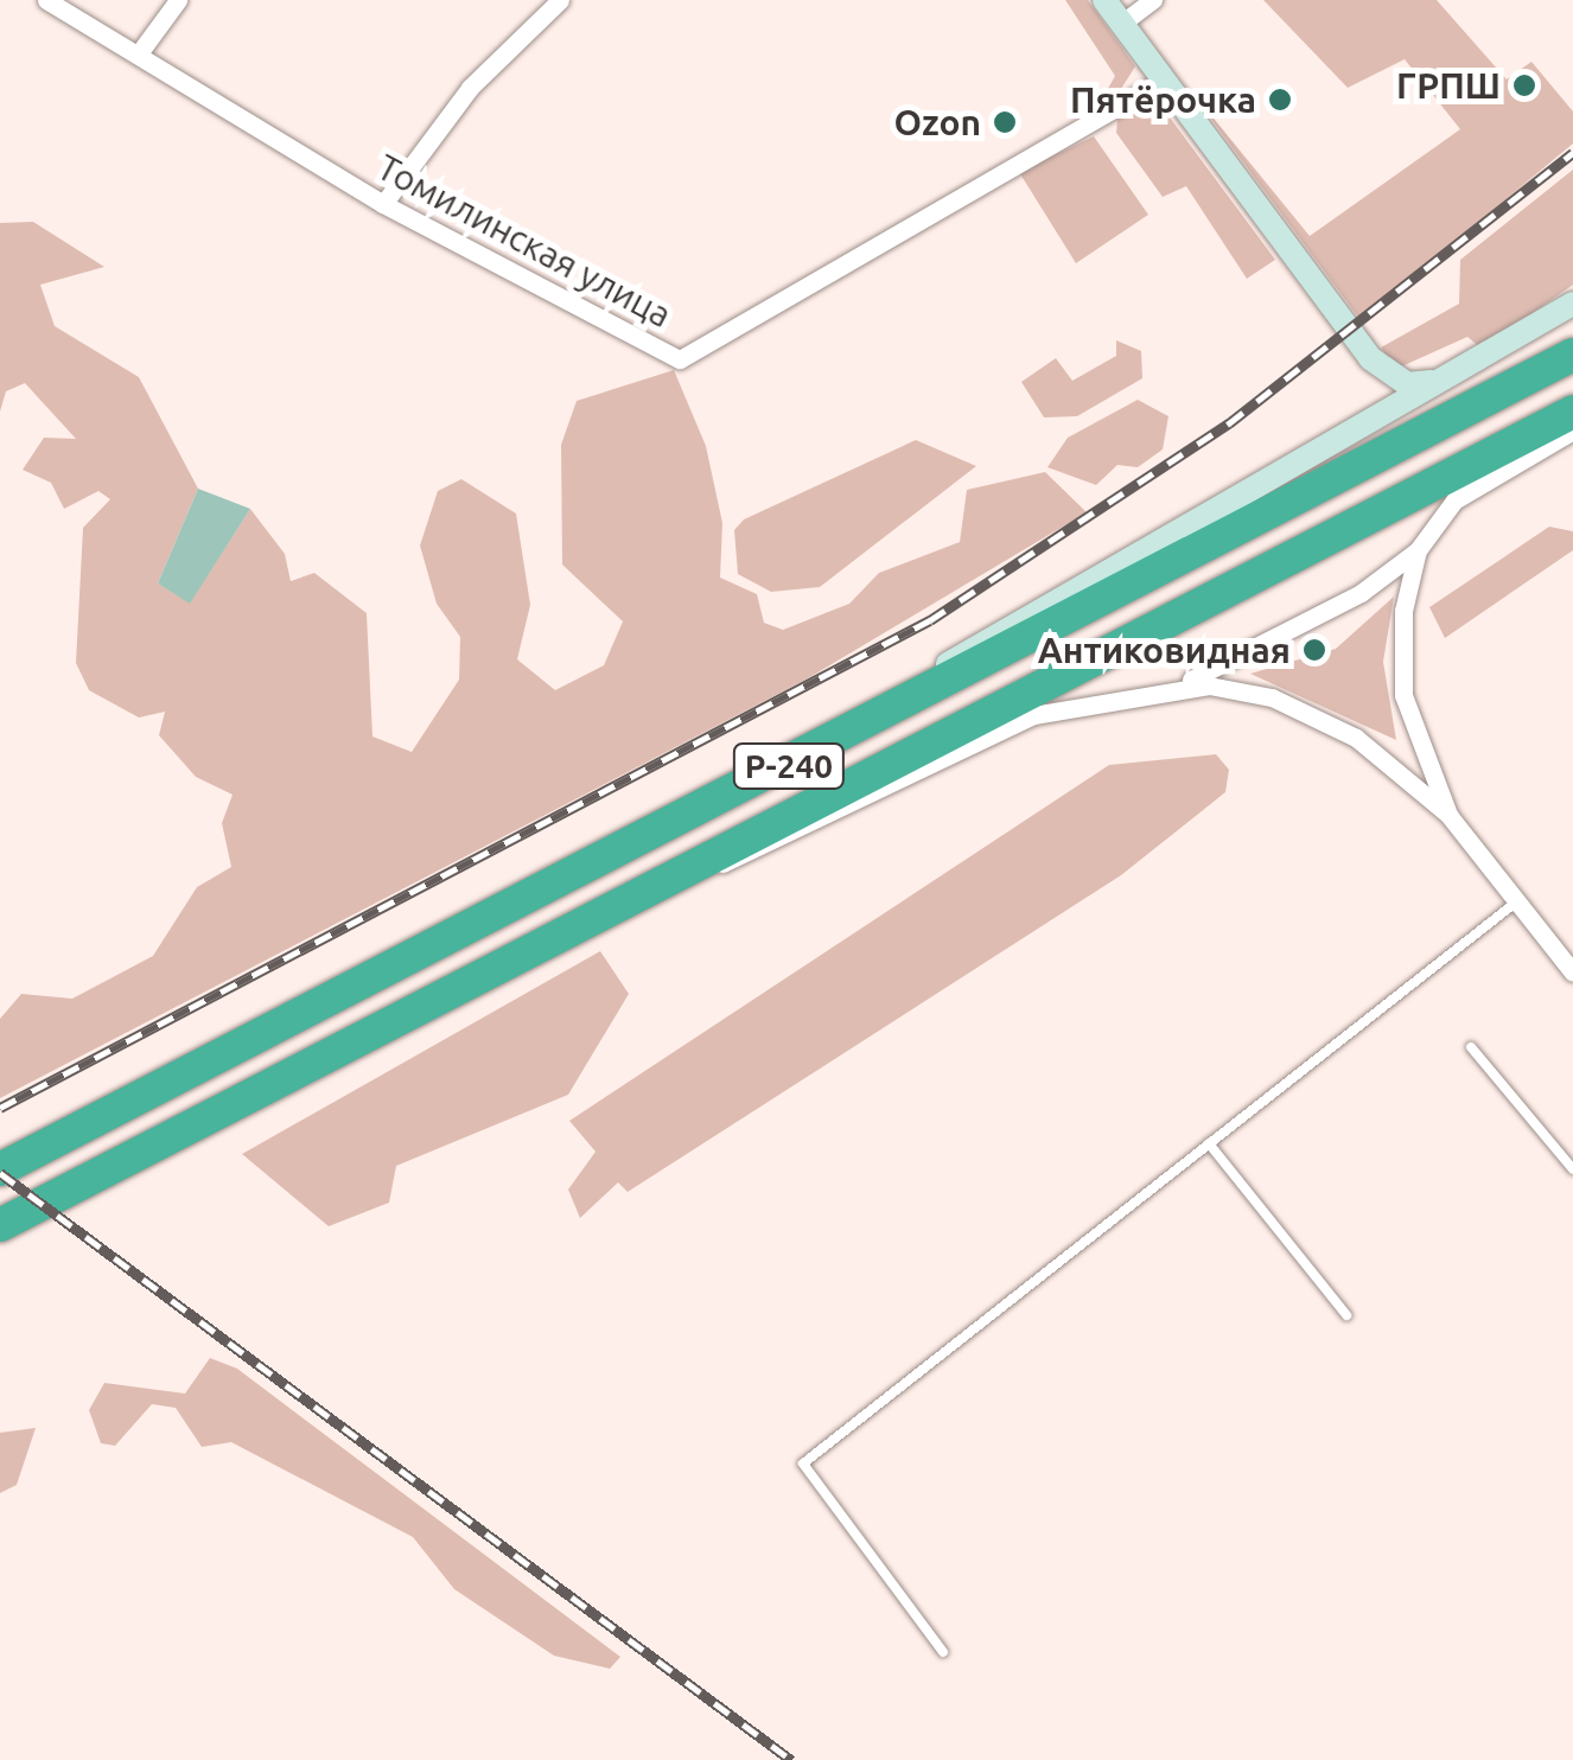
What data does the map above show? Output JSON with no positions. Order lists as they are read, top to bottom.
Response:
{
  "streets": {
    "highway": ["Р-240"],
    "street": ["Томилинская улица"]
  },
  "places": [
    "ГРПШ",
    "Пятёрочка",
    "Ozon",
    "Антиковидная"
  ]
}
